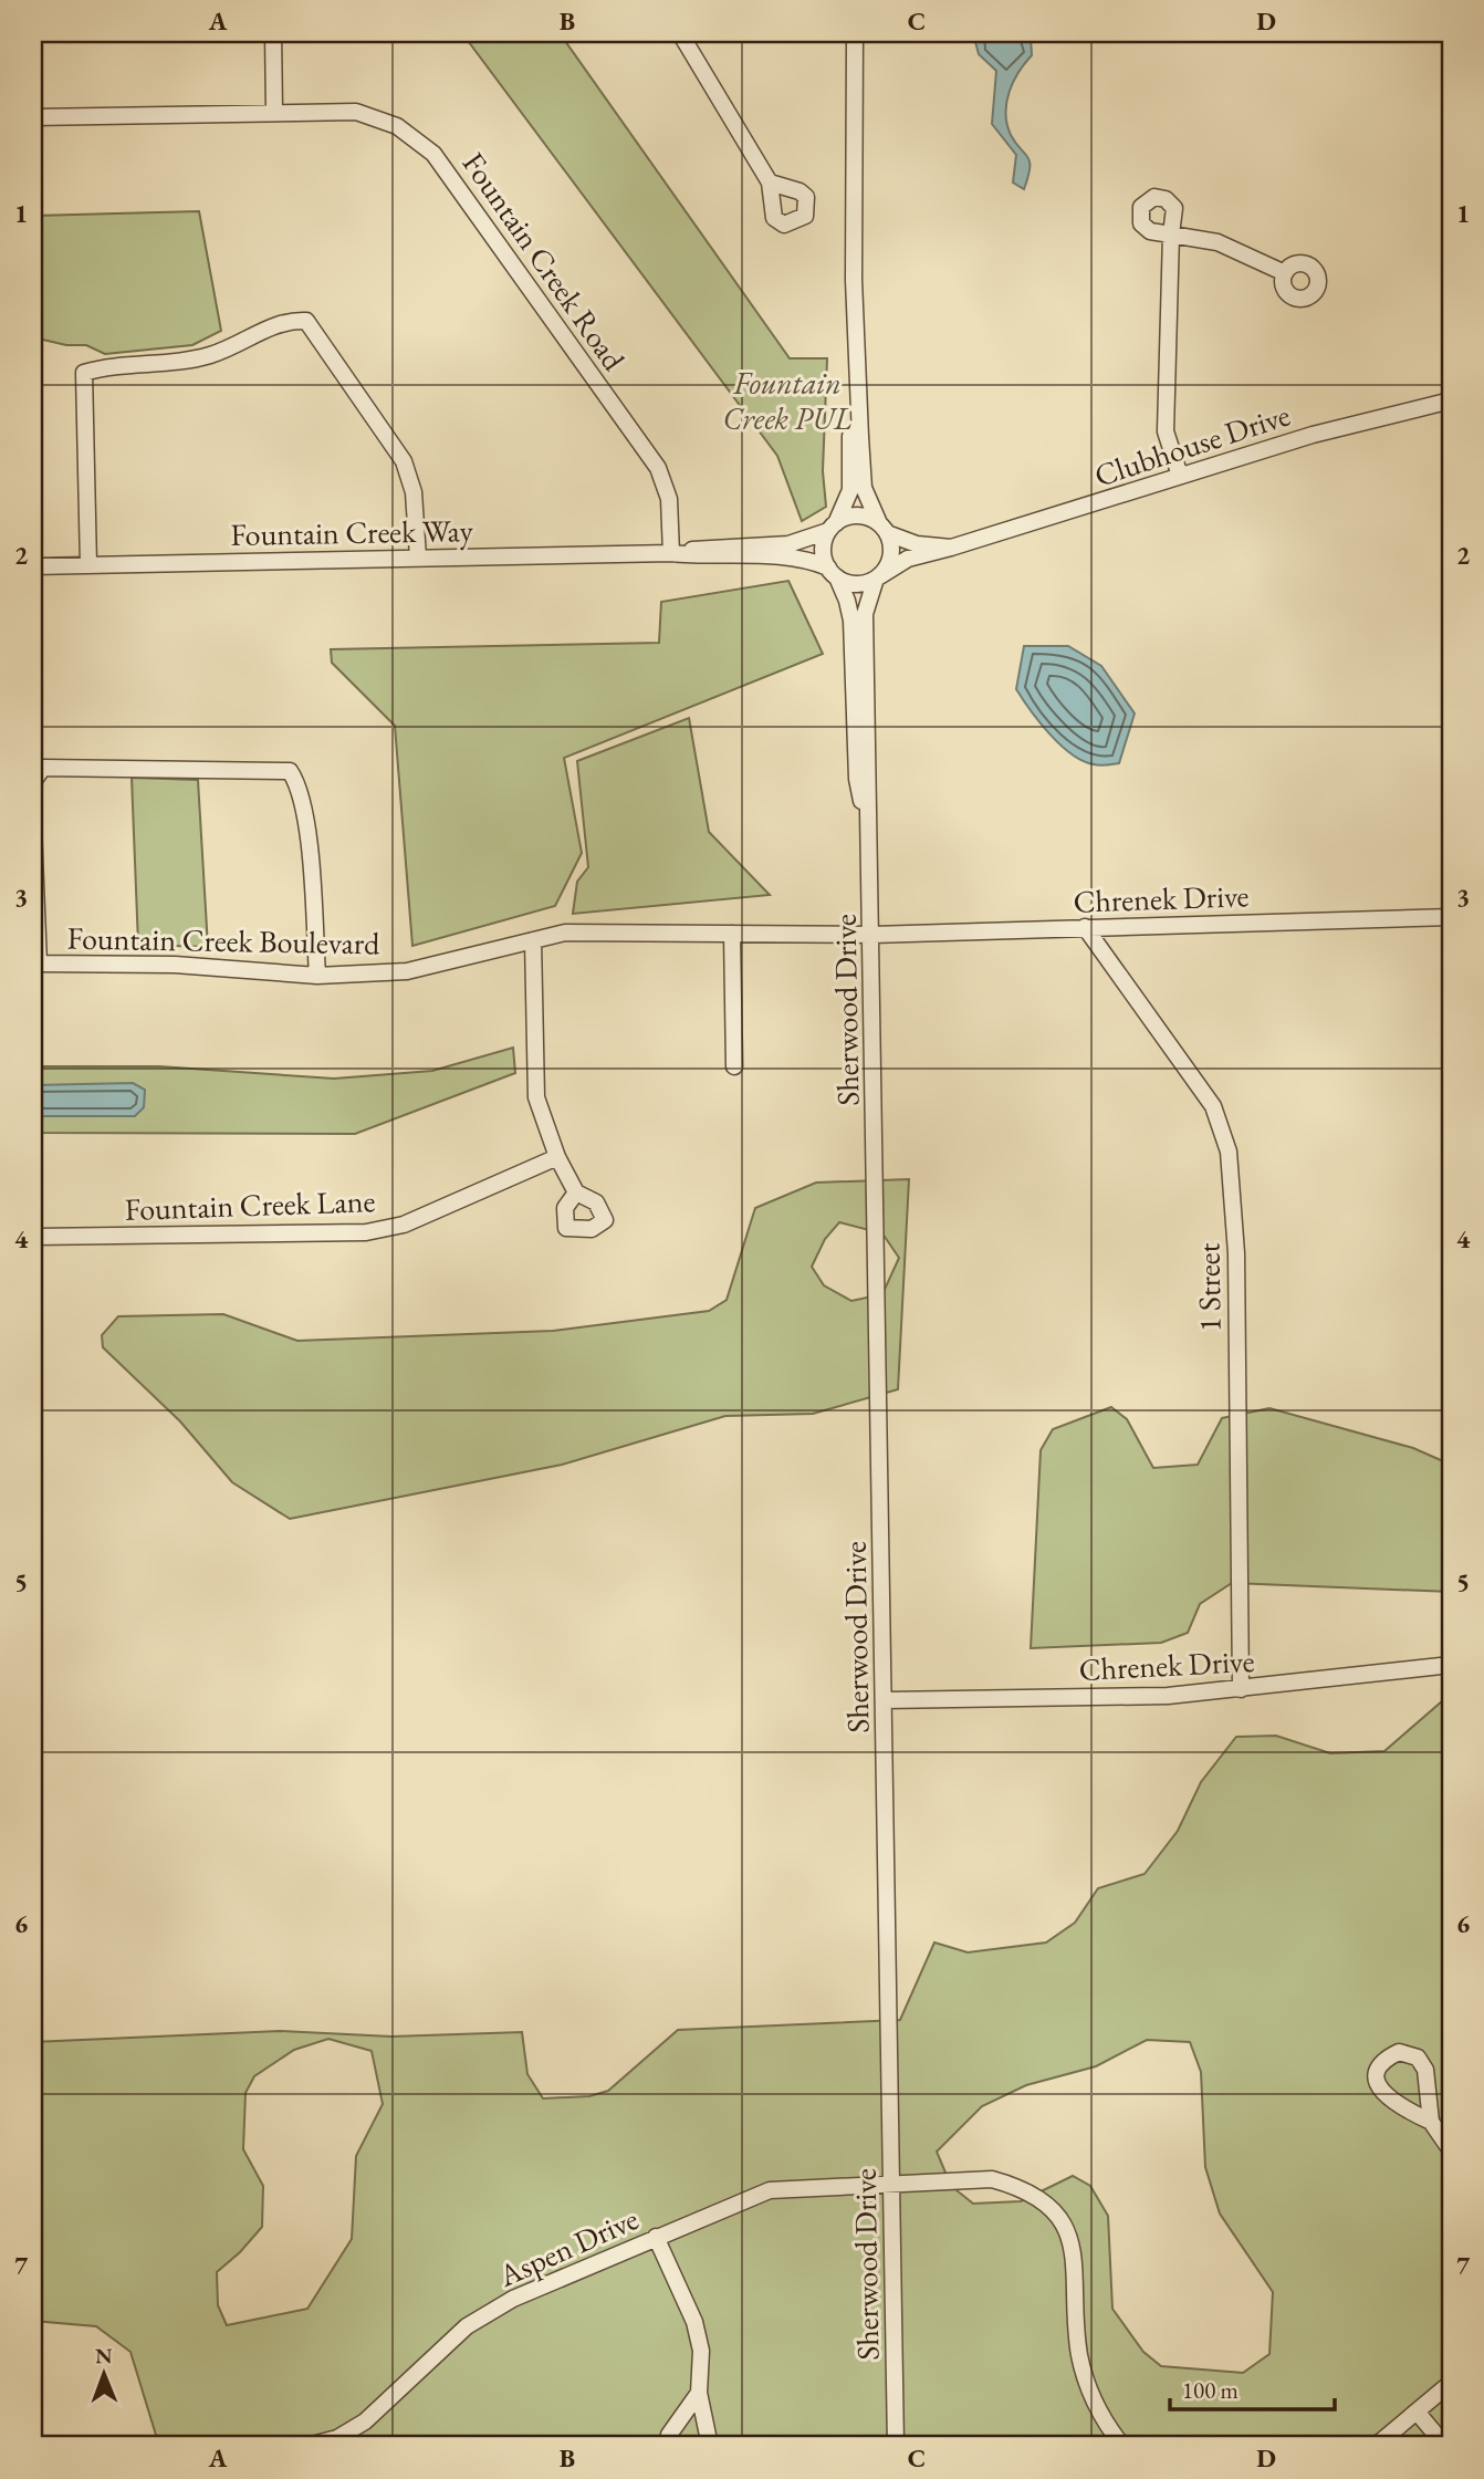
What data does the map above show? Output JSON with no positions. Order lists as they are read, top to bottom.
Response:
{
  "streets": {
    "street": [
      "Fountain Creek Road",
      "Clubhouse Drive",
      "Fountain Creek Way",
      "Chrenek Drive",
      "Fountain Creek Boulevard",
      "Sherwood Drive",
      "Fountain Creek Lane",
      "1 Street",
      "Aspen Drive"
    ]
  },
  "crossings": [
    ["Fountain Creek Road", "Fountain Creek Way"],
    ["Clubhouse Drive", "Fountain Creek Way"],
    ["Clubhouse Drive", "Sherwood Drive"],
    ["Fountain Creek Way", "Sherwood Drive"],
    ["Chrenek Drive", "Fountain Creek Boulevard"],
    ["Chrenek Drive", "Sherwood Drive"],
    ["Chrenek Drive", "1 Street"],
    ["Fountain Creek Boulevard", "Sherwood Drive"],
    ["Sherwood Drive", "Aspen Drive"]
  ],
  "parks": ["Fountain Creek PUL"],
  "scale_bar": "100 m",
  "north": "top",
  "grid": {
    "columns": [
      "A",
      "B",
      "C",
      "D"
    ],
    "rows": [
      "1",
      "2",
      "3",
      "4",
      "5",
      "6",
      "7"
    ]
  }
}
